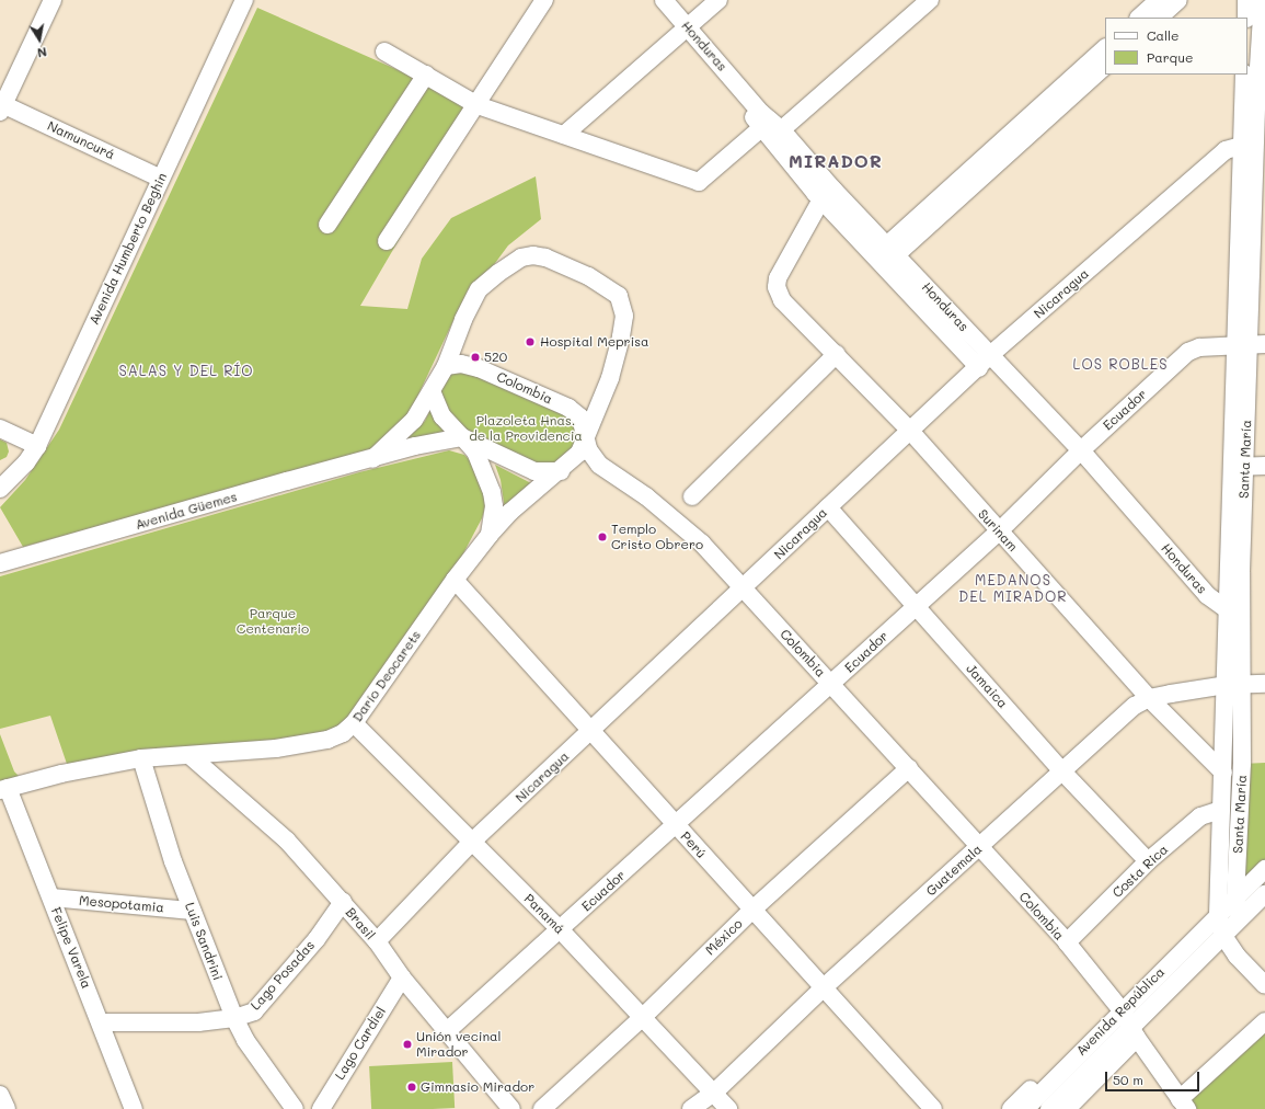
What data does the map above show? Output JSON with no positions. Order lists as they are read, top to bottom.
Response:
{
  "streets": {
    "street": [
      "Honduras",
      "Namuncurá",
      "Avenida Humberto Beghin",
      "Nicaragua",
      "Colombia",
      "Ecuador",
      "Santa María",
      "Avenida Güemes",
      "Surinam",
      "Darío Deocarets",
      "Jamaica",
      "Perú",
      "Guatemala",
      "Costa Rica",
      "Mesopotamia",
      "Panamá",
      "Brasil",
      "México",
      "Luis Sandrini",
      "Felipe Varela",
      "Lago Posadas",
      "Avenida República",
      "Lago Cardiel"
    ]
  },
  "crossings": [
    ["Honduras", "Nicaragua"],
    ["Honduras", "Ecuador"],
    ["Honduras", "Santa María"],
    ["Honduras", "Surinam"],
    ["Namuncurá", "Avenida Humberto Beghin"],
    ["Nicaragua", "Colombia"],
    ["Nicaragua", "Santa María"],
    ["Nicaragua", "Surinam"],
    ["Nicaragua", "Jamaica"],
    ["Nicaragua", "Perú"],
    ["Nicaragua", "Panamá"],
    ["Nicaragua", "Brasil"],
    ["Colombia", "Ecuador"],
    ["Colombia", "Darío Deocarets"],
    ["Colombia", "Guatemala"],
    ["Colombia", "Costa Rica"],
    ["Colombia", "México"],
    ["Colombia", "Avenida República"],
    ["Ecuador", "Santa María"],
    ["Ecuador", "Surinam"],
    ["Ecuador", "Jamaica"],
    ["Ecuador", "Perú"],
    ["Ecuador", "Panamá"],
    ["Ecuador", "Brasil"],
    ["Santa María", "Surinam"],
    ["Santa María", "Guatemala"],
    ["Santa María", "Costa Rica"],
    ["Santa María", "Avenida República"],
    ["Avenida Güemes", "Darío Deocarets"],
    ["Surinam", "Guatemala"],
    ["Darío Deocarets", "Perú"],
    ["Darío Deocarets", "Panamá"],
    ["Darío Deocarets", "Brasil"],
    ["Darío Deocarets", "Luis Sandrini"],
    ["Darío Deocarets", "Felipe Varela"],
    ["Jamaica", "Guatemala"],
    ["Jamaica", "Costa Rica"],
    ["Perú", "Guatemala"],
    ["Perú", "México"],
    ["Guatemala", "Panamá"],
    ["Mesopotamia", "Luis Sandrini"],
    ["Mesopotamia", "Felipe Varela"],
    ["Panamá", "México"],
    ["Brasil", "Lago Posadas"],
    ["Brasil", "Lago Cardiel"],
    ["Luis Sandrini", "Lago Posadas"],
    ["Felipe Varela", "Lago Posadas"]
  ],
  "districts": [
    "MIRADOR",
    "LOS ROBLES",
    "SALAS Y DEL RÍO",
    "MEDANOS DEL MIRADOR"
  ],
  "parks": ["Plazoleta Hnas. de la Providencia", "Parque Centenario"],
  "places": [
    "Hospital Meprisa",
    "520",
    "Templo Cristo Obrero",
    "Unión vecinal Mirador",
    "Gimnasio Mirador"
  ],
  "legend": ["Calle", "Parque"],
  "scale_bar": "50 m",
  "north": "bottom"
}
